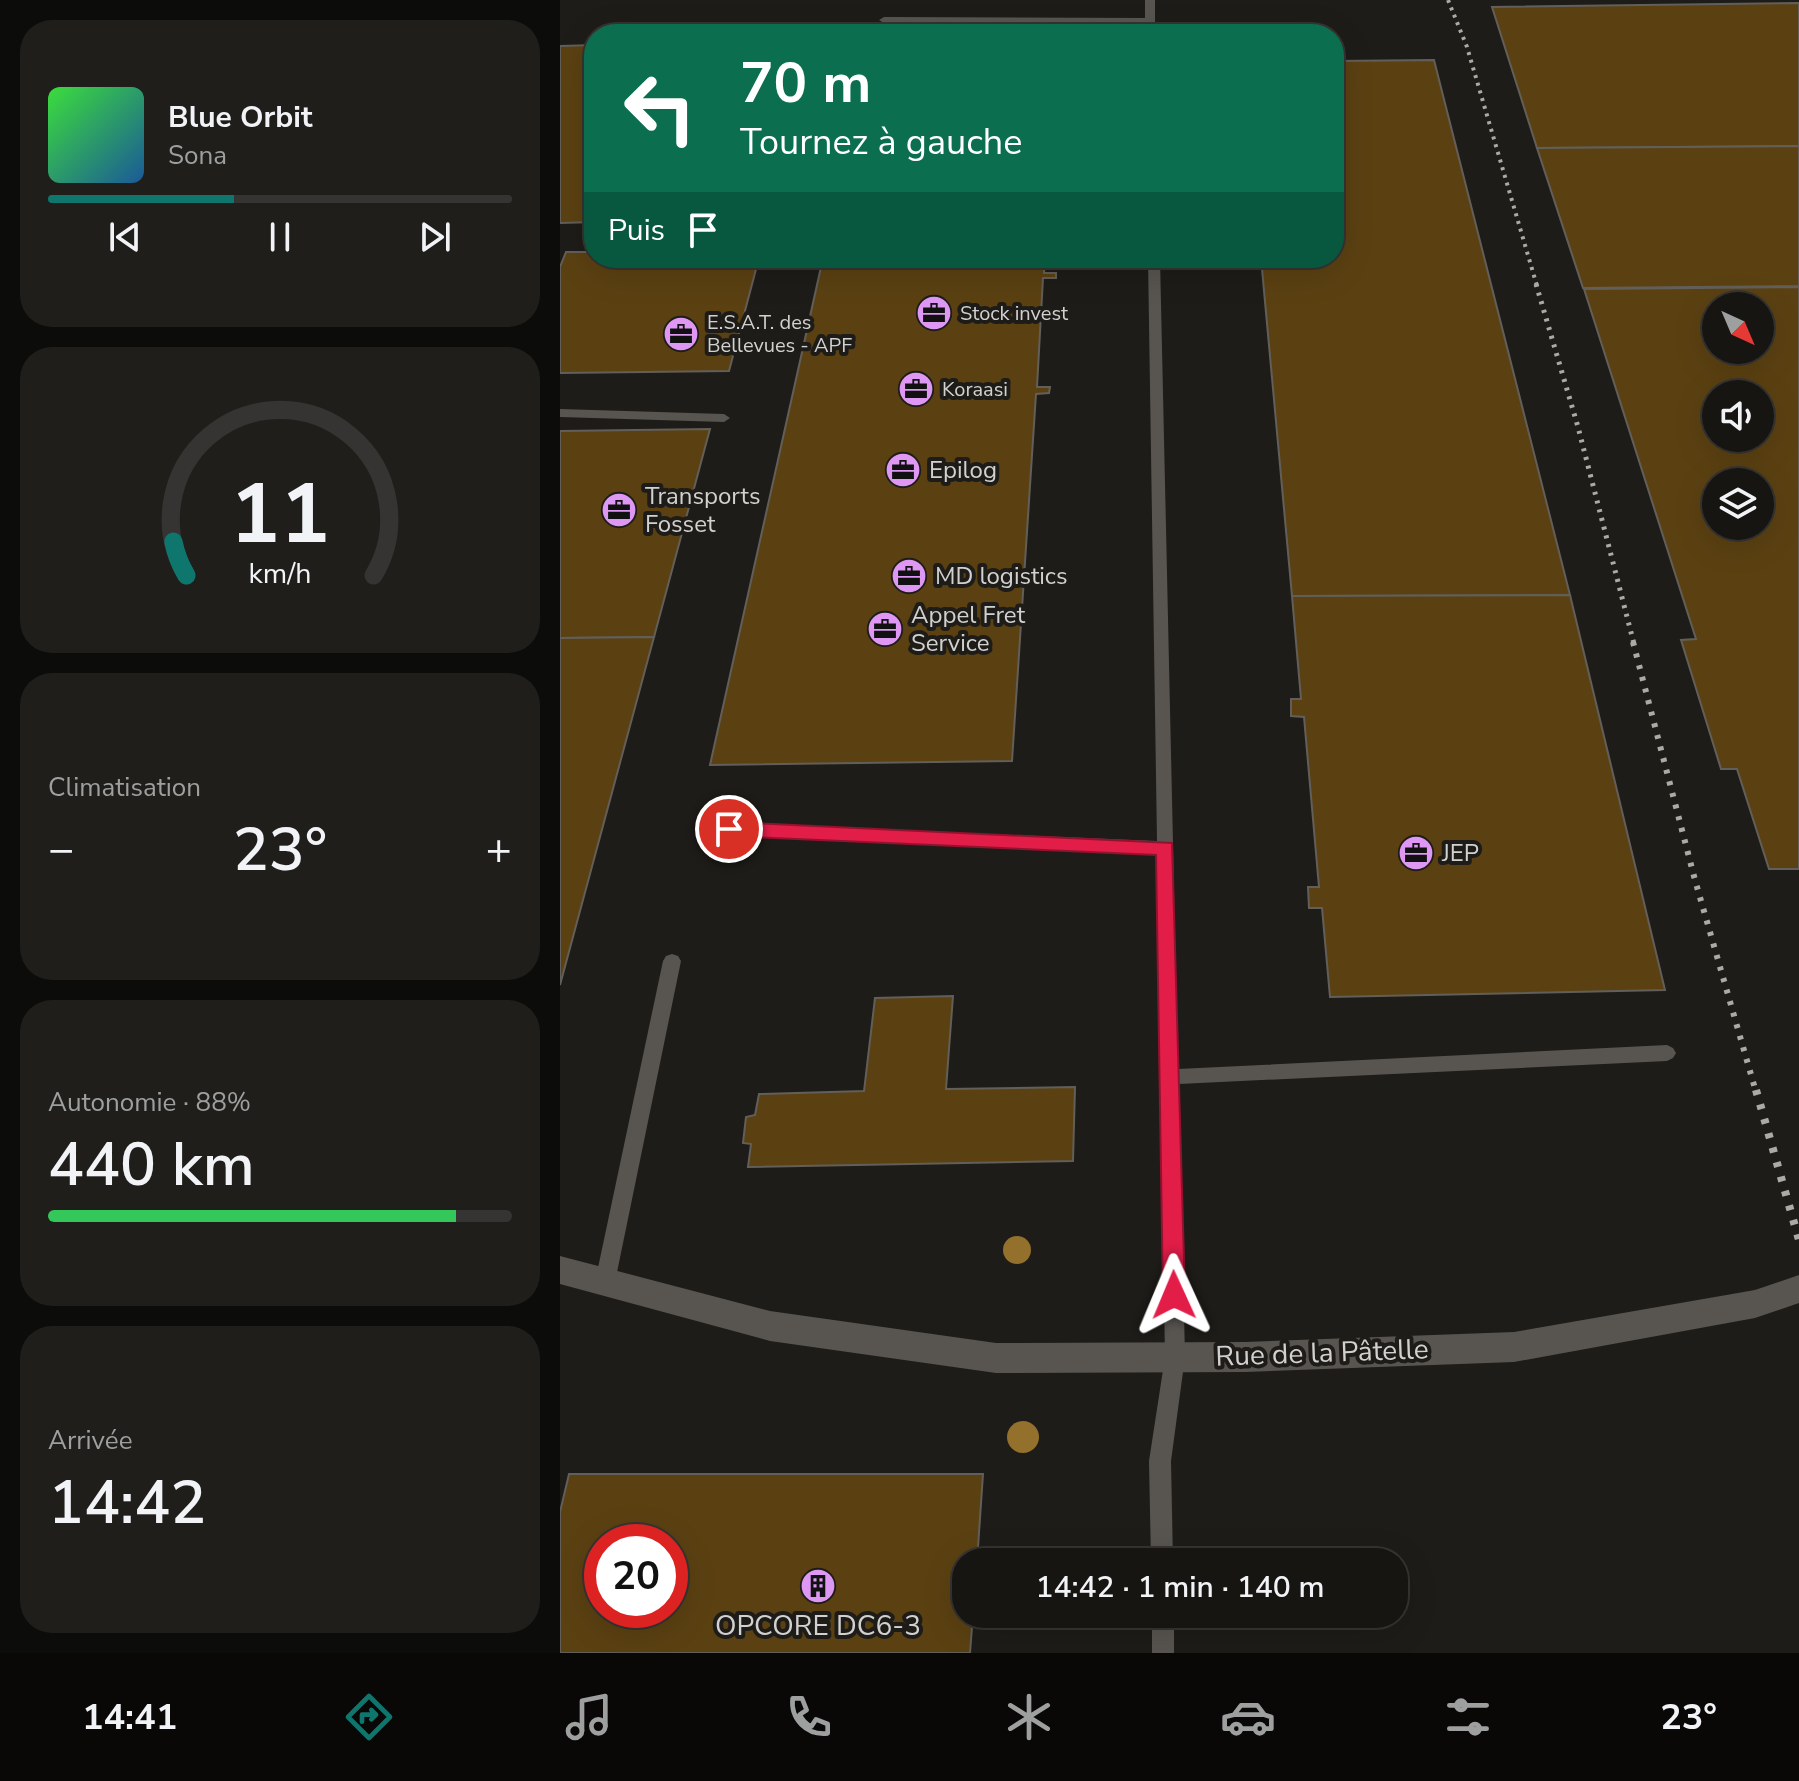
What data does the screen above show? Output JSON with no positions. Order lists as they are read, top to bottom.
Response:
{
  "streets": {
    "street": ["Rue de la Pâtelle"]
  },
  "places": {
    "office": [
      "Stock invest",
      "E.S.A.T. des Bellevues - APF",
      "Koraasi",
      "Epilog",
      "Transports Fosset",
      "MD logistics",
      "Appel Fret Service",
      "JEP"
    ],
    "building": ["OPCORE DC6-3"]
  },
  "north": "bottom right",
  "page": {
    "turn": ["70 m", "Tournez à gauche"],
    "song": ["Blue Orbit", "Sona"],
    "then": "Puis",
    "tile": [
      "Climatisation",
      ["Autonomie · 88%", "440 km"],
      ["Arrivée", "14:42"]
    ],
    "heat": ["−", "23°", "+"],
    "limit": "20",
    "trip": "14:42 · 1 min · 140 m",
    "tabs": ["14:41", "23°"],
    "gauge": ["11", "km/h"]
  }
}
